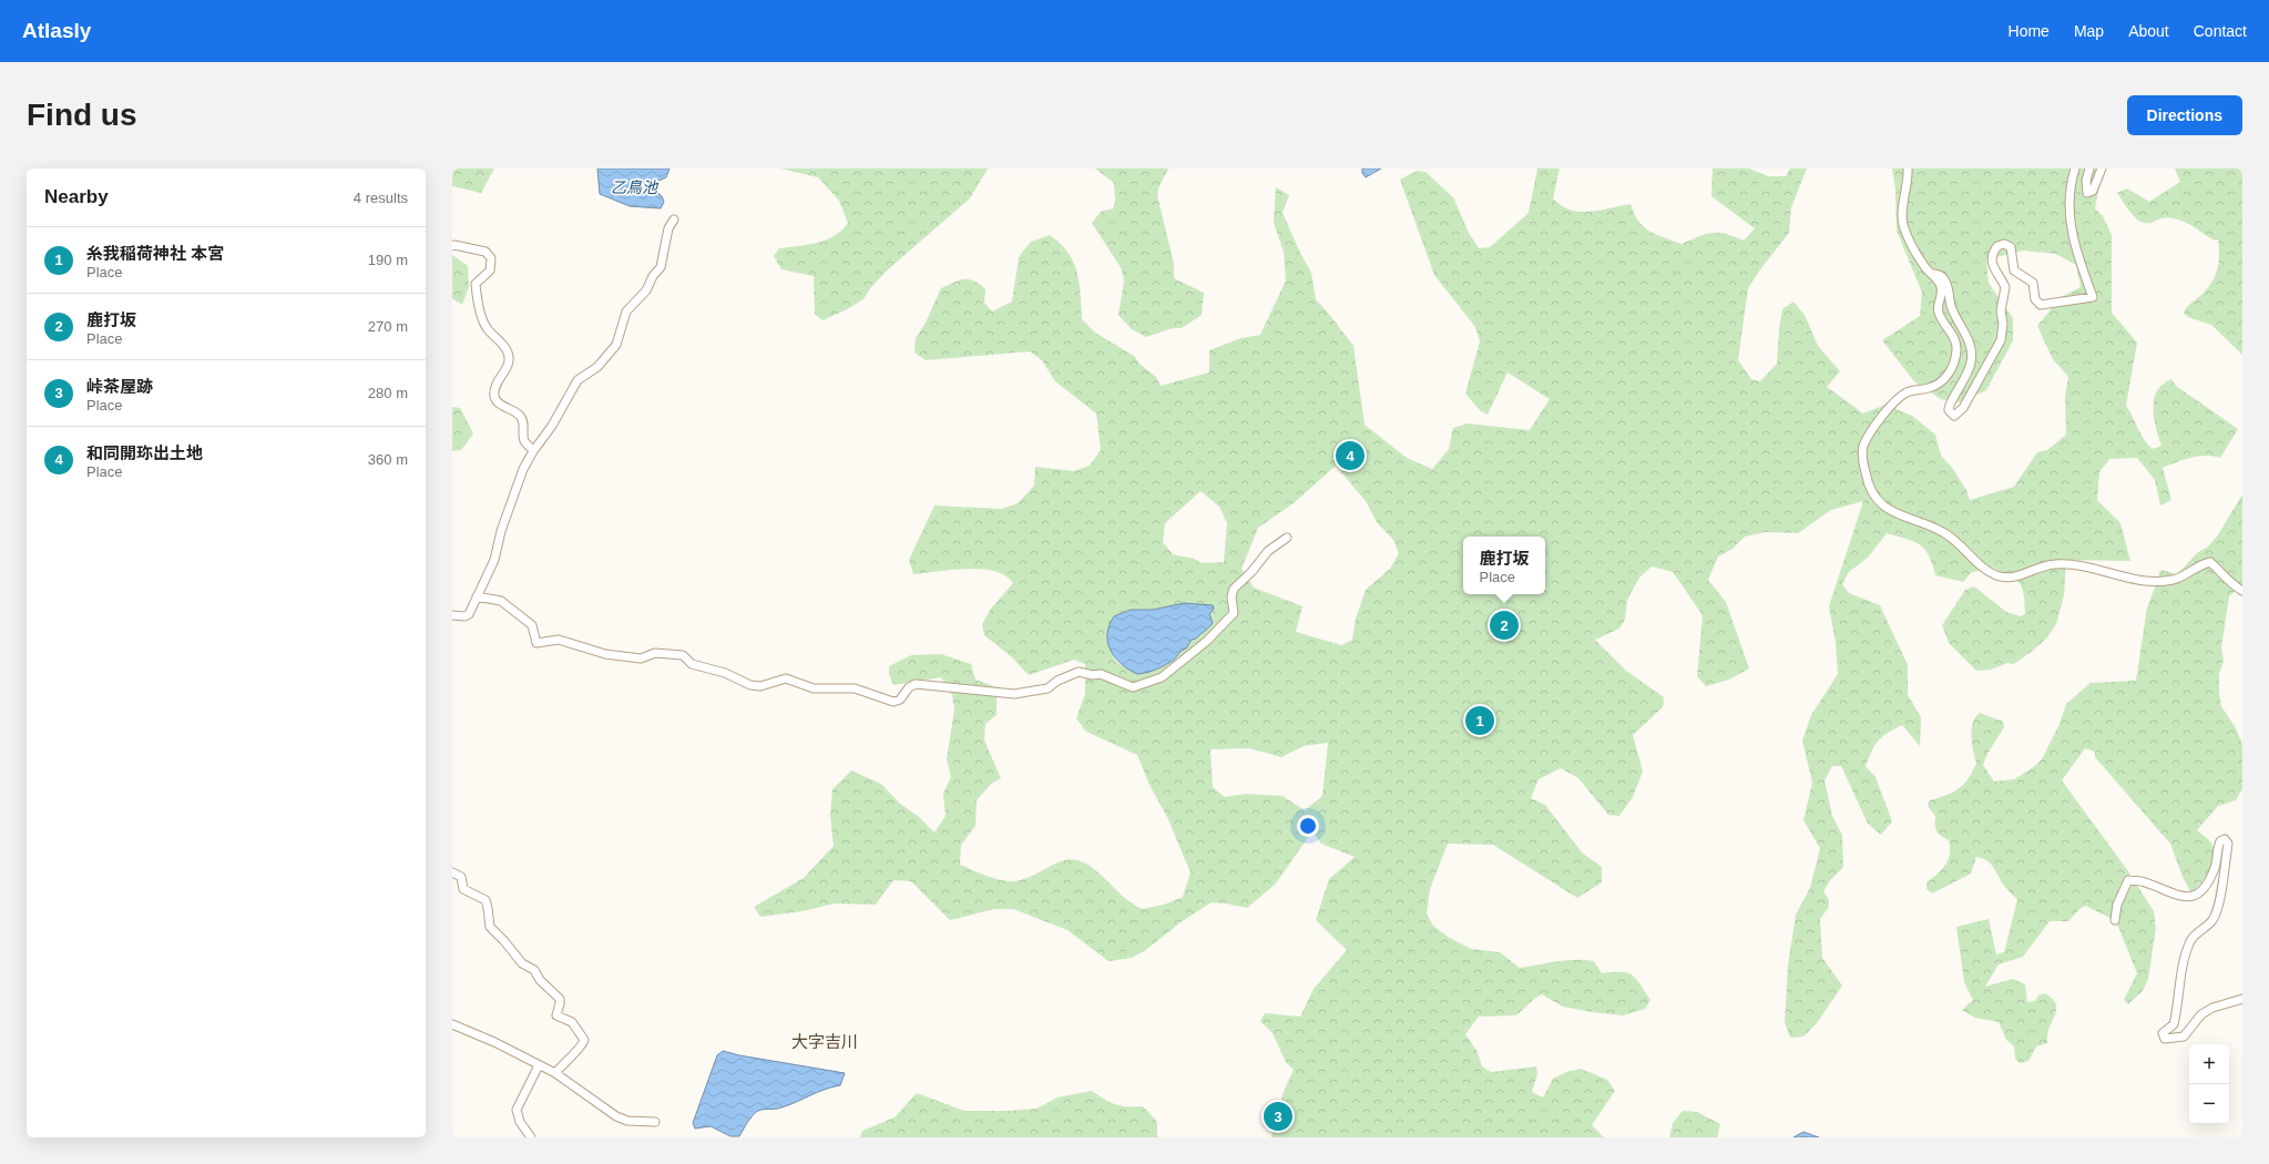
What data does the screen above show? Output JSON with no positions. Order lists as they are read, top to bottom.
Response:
{
  "districts": ["大字吉川"],
  "water": ["乙鳥池"],
  "page": {
    "header": "Atlasly",
    "nav": [
      "Home",
      "Map",
      "About",
      "Contact"
    ],
    "buttons": "Directions",
    "title": "Find us",
    "heading": ["Nearby", "4 results"],
    "list": [
      {
        "mark": "1",
        "name": "糸我稲荷神社 本宮",
        "note": "Place",
        "value": "190 m"
      },
      {
        "mark": "2",
        "name": "鹿打坂",
        "note": "Place",
        "value": "270 m"
      },
      {
        "mark": "3",
        "name": "峠茶屋跡",
        "note": "Place",
        "value": "280 m"
      },
      {
        "mark": "4",
        "name": "和同開珎出土地",
        "note": "Place",
        "value": "360 m"
      }
    ],
    "pins": [
      "4",
      "2",
      "1",
      "3"
    ],
    "popup": ["鹿打坂", "Place"],
    "map_buttons": ["+", "−"]
  }
}
